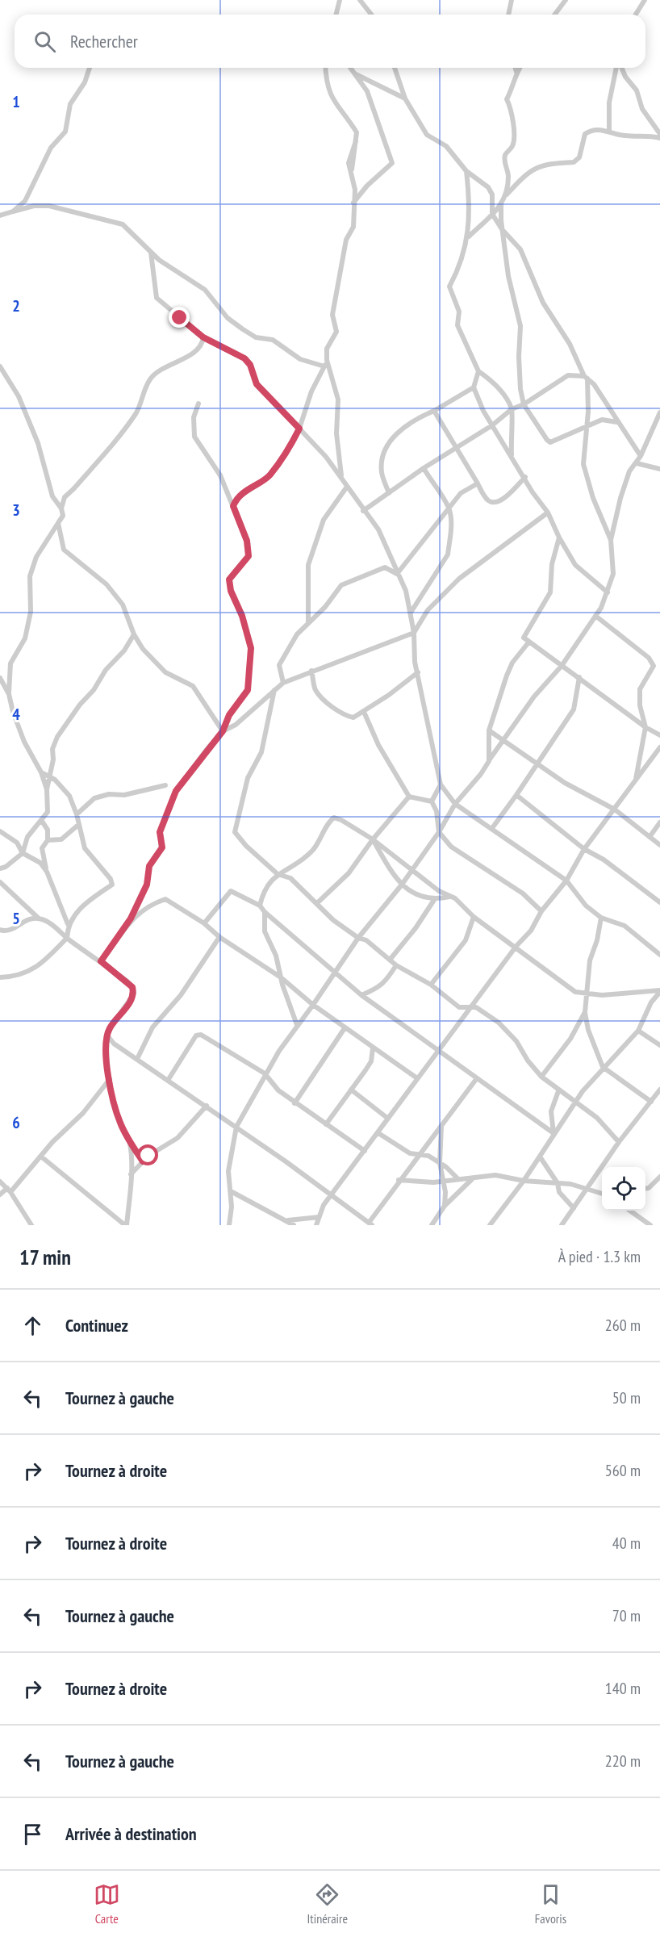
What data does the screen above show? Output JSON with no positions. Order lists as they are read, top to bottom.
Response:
{
  "page": {
    "search": "Rechercher",
    "heading": ["17 min", "À pied · 1.3 km"],
    "list": [
      ["Continuez", "260 m"],
      ["Tournez à gauche", "50 m"],
      ["Tournez à droite", "560 m"],
      ["Tournez à droite", "40 m"],
      ["Tournez à gauche", "70 m"],
      ["Tournez à droite", "140 m"],
      ["Tournez à gauche", "220 m"],
      "Arrivée à destination"
    ],
    "nav": ["Carte", "Itinéraire", "Favoris"]
  },
  "grid": {
    "rows": [
      "1",
      "2",
      "3",
      "4",
      "5",
      "6"
    ]
  }
}
